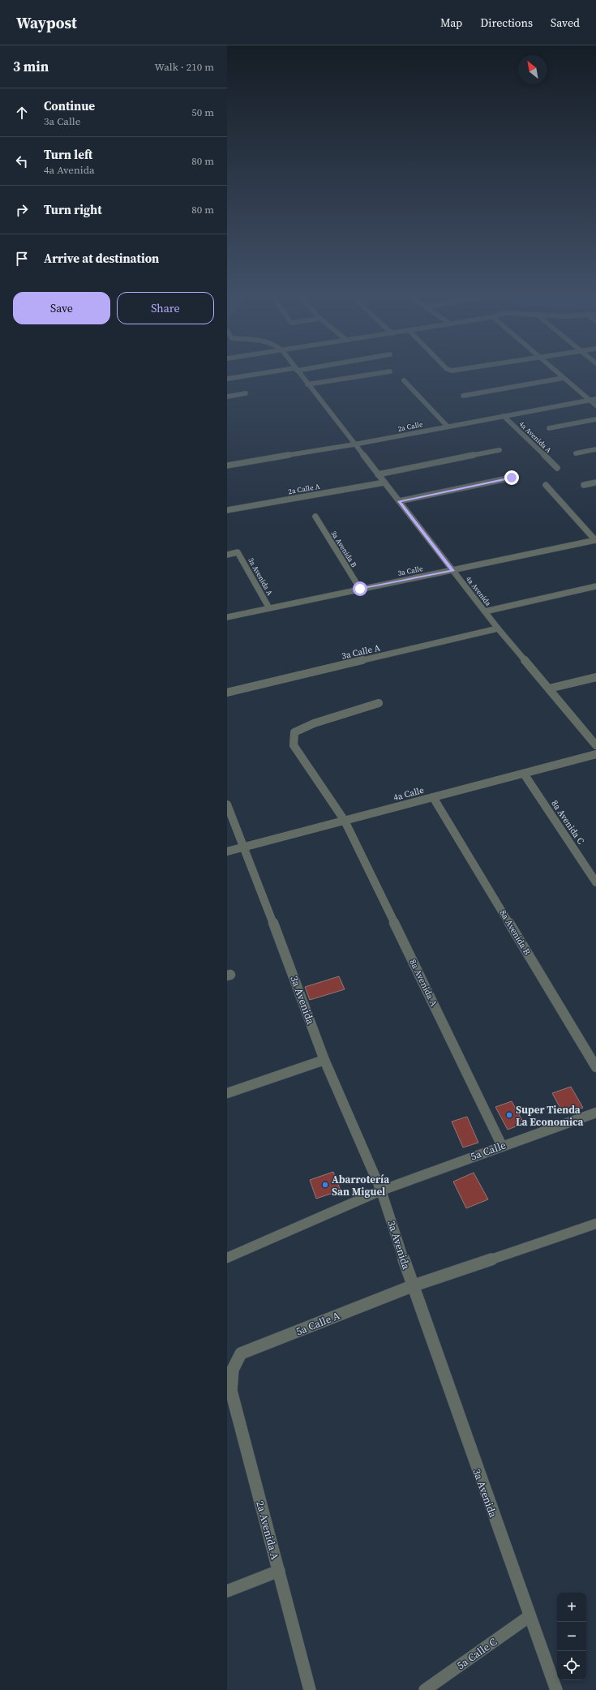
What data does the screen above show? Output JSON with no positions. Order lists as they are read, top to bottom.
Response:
{
  "streets": {
    "street": [
      "2a Calle",
      "4a Avenida A",
      "2a Calle A",
      "3a Avenida B",
      "3a Calle",
      "3a Avenida A",
      "4a Avenida",
      "3a Calle A",
      "4a Calle",
      "8a Avenida C",
      "8a Avenida B",
      "8a Avenida A",
      "3a Avenida",
      "5a Calle",
      "5a Calle A",
      "2a Avenida A",
      "5a Calle C"
    ]
  },
  "crossings": [
    ["2a Calle", "4a Avenida A"],
    ["2a Calle", "4a Avenida"],
    ["2a Calle A", "4a Avenida"],
    ["3a Avenida B", "3a Calle"],
    ["3a Calle", "3a Avenida A"],
    ["3a Calle", "4a Avenida"],
    ["4a Avenida", "3a Calle A"],
    ["4a Calle", "8a Avenida C"],
    ["4a Calle", "8a Avenida B"],
    ["4a Calle", "8a Avenida A"],
    ["4a Calle", "3a Avenida"],
    ["8a Avenida A", "5a Calle"],
    ["3a Avenida", "5a Calle"],
    ["3a Avenida", "5a Calle A"],
    ["3a Avenida", "5a Calle C"],
    ["5a Calle A", "2a Avenida A"]
  ],
  "places": ["Super Tienda La Economica", "Abarrotería San Miguel"],
  "north": "top left",
  "page": {
    "header": "Waypost",
    "nav": ["Map", "Directions", "Saved"],
    "heading": ["3 min", "Walk · 210 m"],
    "list": [
      ["Continue", "3a Calle", "50 m"],
      ["Turn left", "4a Avenida", "80 m"],
      ["Turn right", "80 m"],
      "Arrive at destination"
    ],
    "buttons": ["Save", "Share"],
    "map_buttons": ["+", "−"]
  }
}
